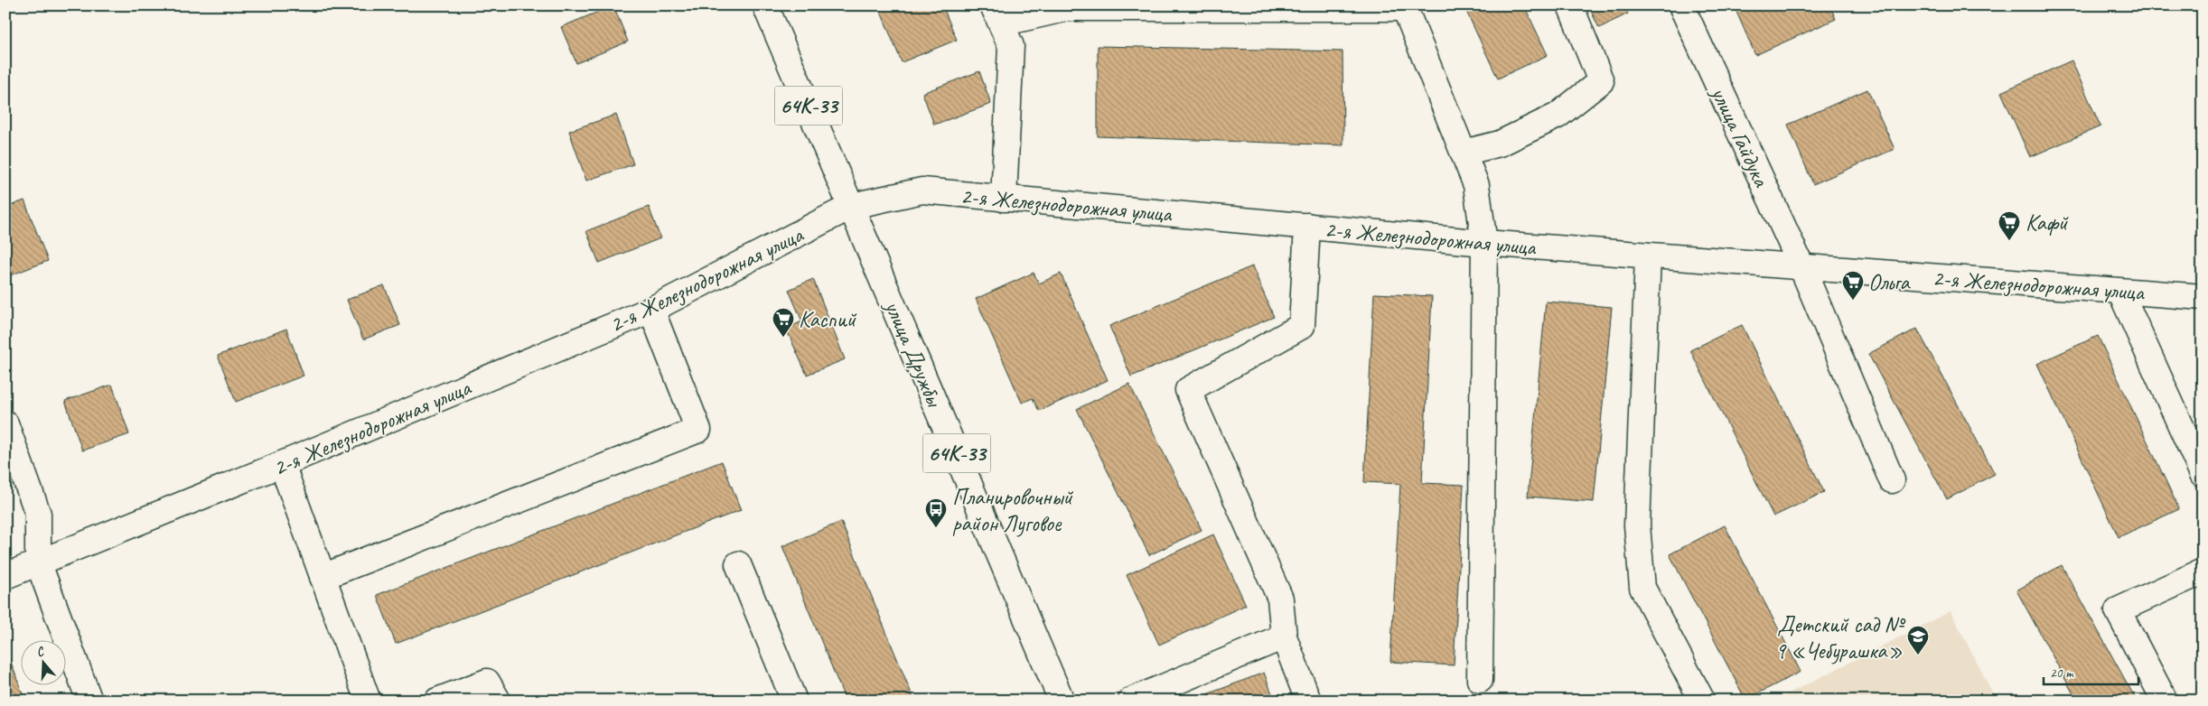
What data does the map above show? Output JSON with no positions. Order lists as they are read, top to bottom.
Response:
{
  "streets": {
    "street": [
      "64К-33",
      "улица Гайдука",
      "2-я Железнодорожная улица",
      "улица Дружбы"
    ]
  },
  "crossings": [
    ["улица Гайдука", "2-я Железнодорожная улица"],
    ["2-я Железнодорожная улица", "улица Дружбы"]
  ],
  "places": {
    "supermarket": ["Кафй", "Ольга", "Каспий"],
    "bus stop": ["Планировочный район Луговое"],
    "school or university": ["Детский сад № 9 «Чебурашка»"]
  },
  "scale_bar": "20 m",
  "north": "top"
}
